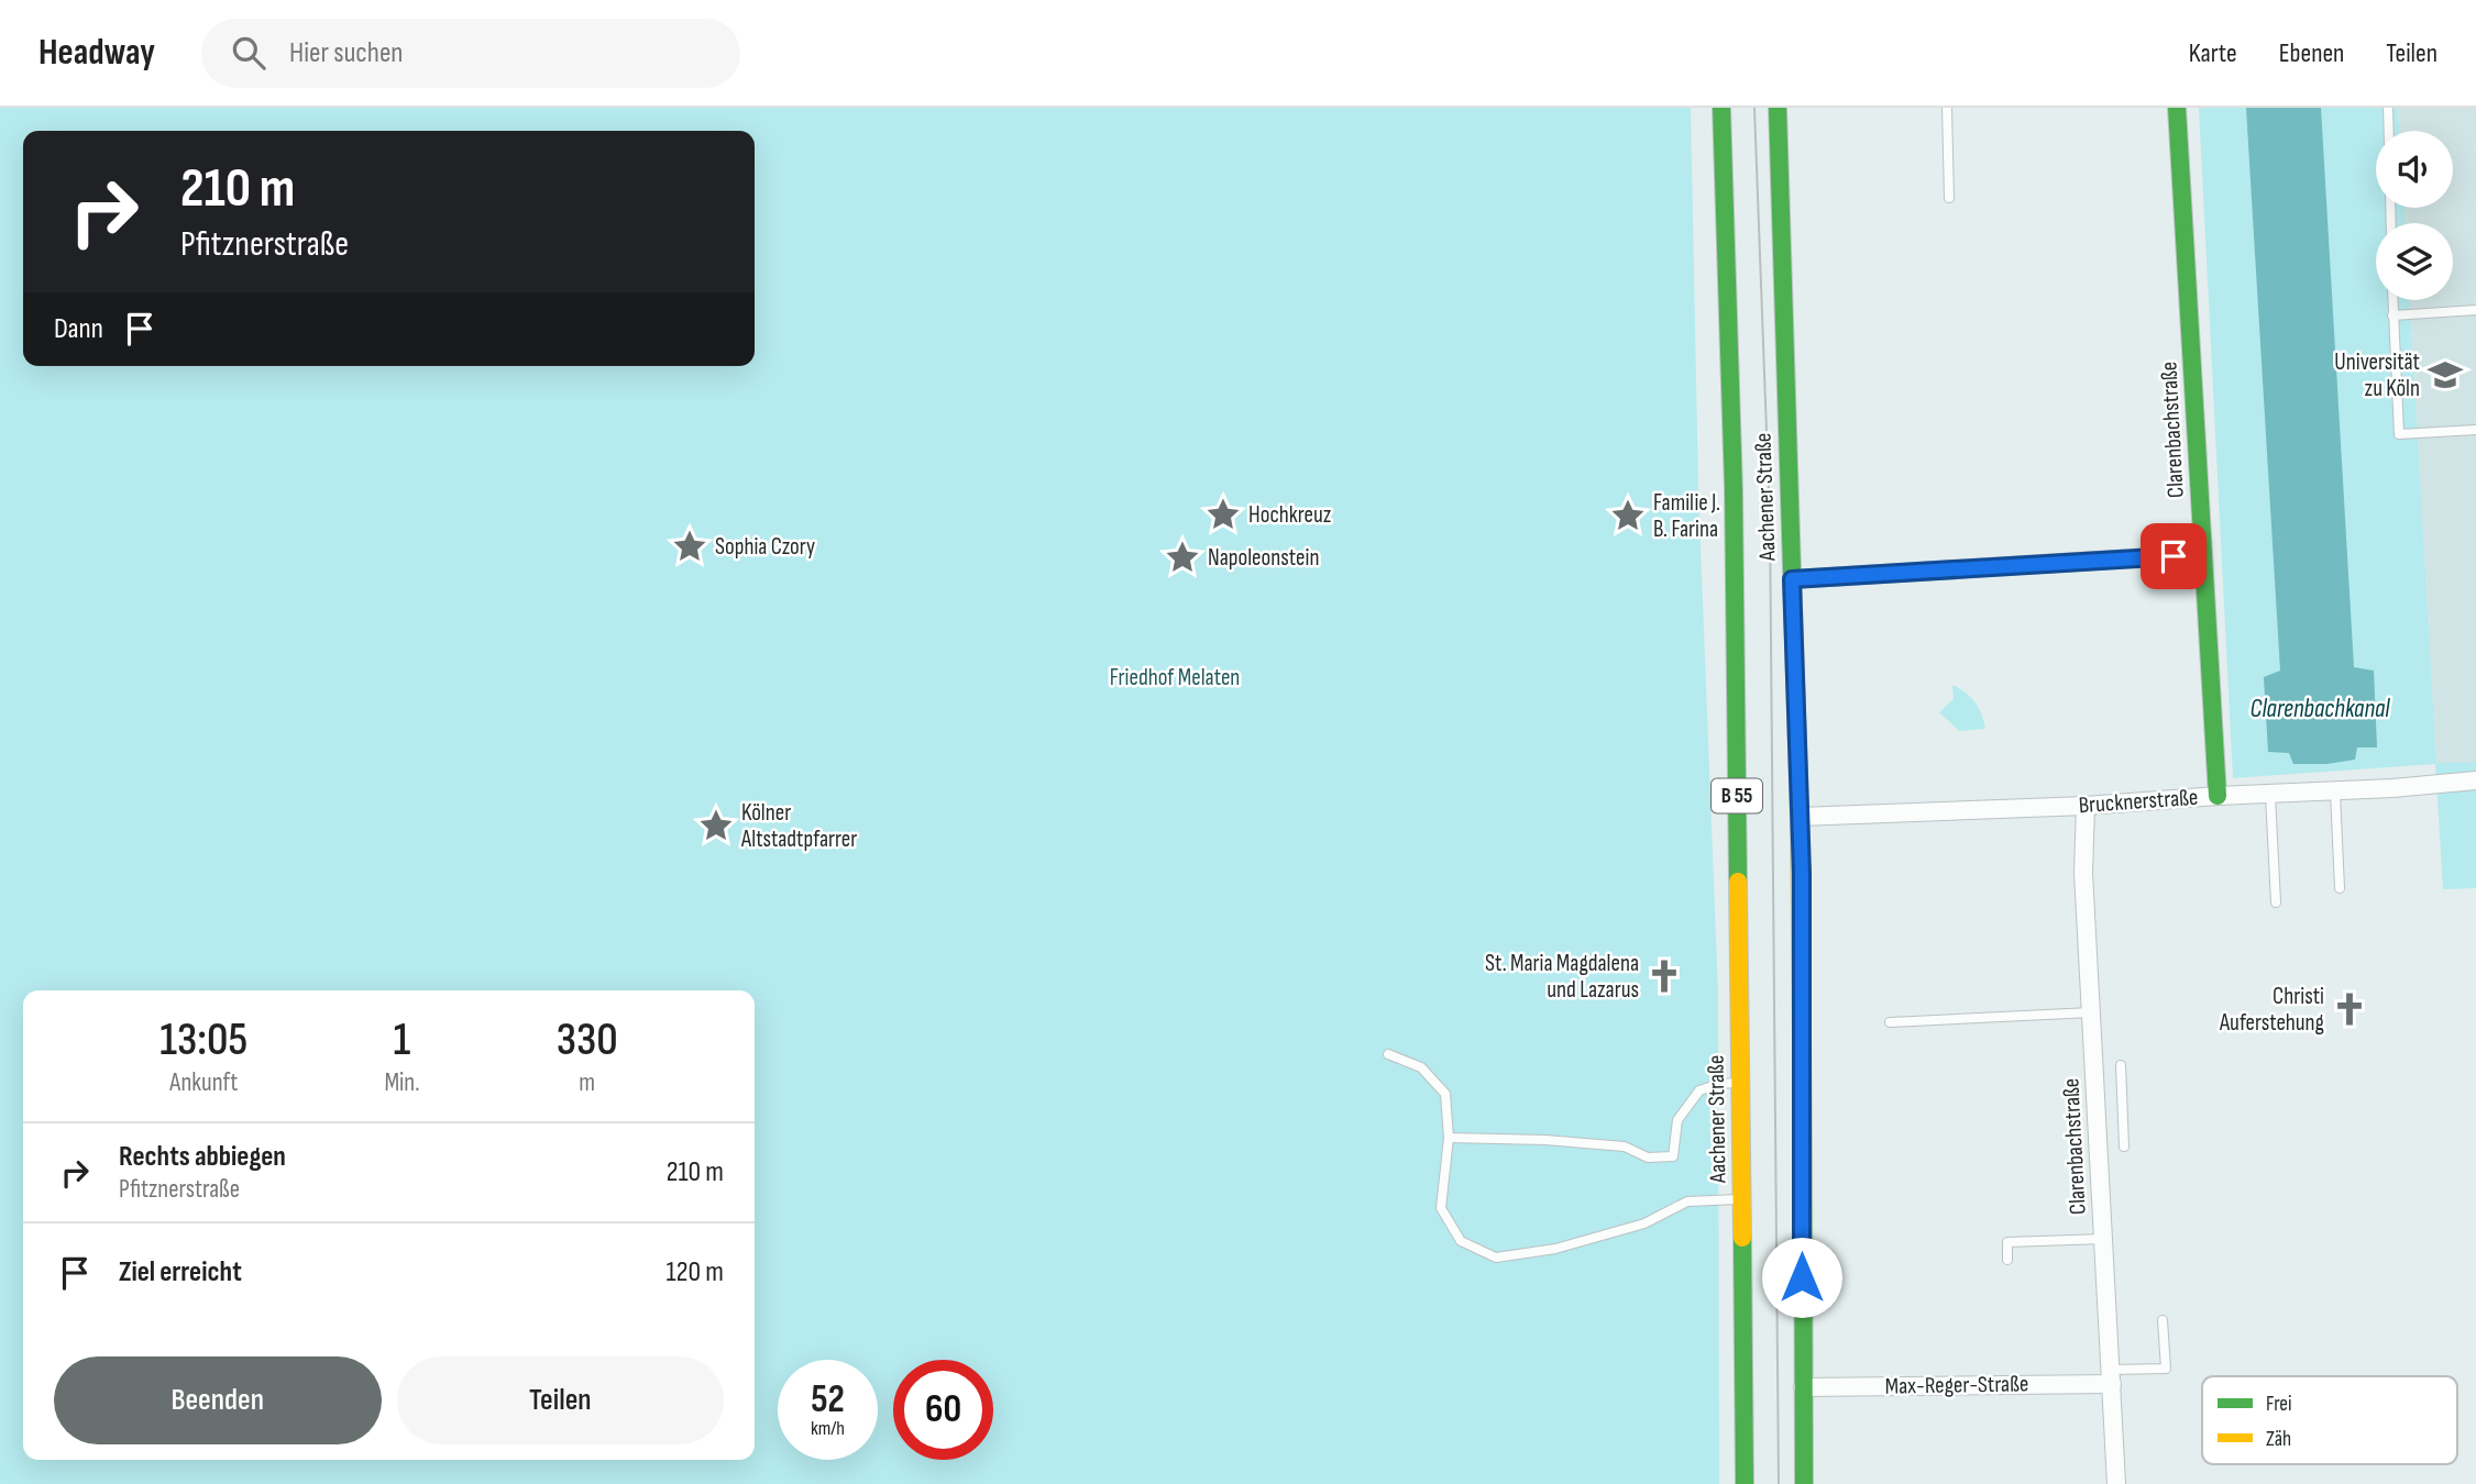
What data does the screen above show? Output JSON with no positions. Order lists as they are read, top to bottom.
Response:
{
  "streets": {
    "main road": ["Clarenbachstraße", "Aachener Straße", "B 55"],
    "street": ["Brucknerstraße", "Max-Reger-Straße"]
  },
  "crossings": [
    ["Clarenbachstraße", "Brucknerstraße"],
    ["Clarenbachstraße", "Max-Reger-Straße"],
    ["Aachener Straße", "Brucknerstraße"],
    ["Aachener Straße", "Max-Reger-Straße"]
  ],
  "water": ["Clarenbachkanal"],
  "parks": ["Friedhof Melaten"],
  "places": {
    "school or university": ["Universität zu Köln"],
    "place": [
      "Hochkreuz",
      "Familie J. B. Farina",
      "Sophia Czory",
      "Napoleonstein",
      "Kölner Altstadtpfarrer"
    ],
    "church": ["St. Maria Magdalena und Lazarus", "Christi Auferstehung"]
  },
  "legend": ["Frei", "Zäh"],
  "page": {
    "header": "Headway",
    "search": "Hier suchen",
    "nav": ["Karte", "Ebenen", "Teilen"],
    "turn": ["210 m", "Pfitznerstraße"],
    "then": "Dann",
    "eta": [
      "13:05",
      "Ankunft",
      "1",
      "Min.",
      "330",
      "m"
    ],
    "list": [
      {
        "name": "Rechts abbiegen",
        "note": "Pfitznerstraße",
        "value": "210 m"
      },
      {
        "name": "Ziel erreicht",
        "value": "120 m"
      }
    ],
    "buttons": ["Beenden", "Teilen"],
    "speed": "52 km/h",
    "limit": "60"
  }
}
